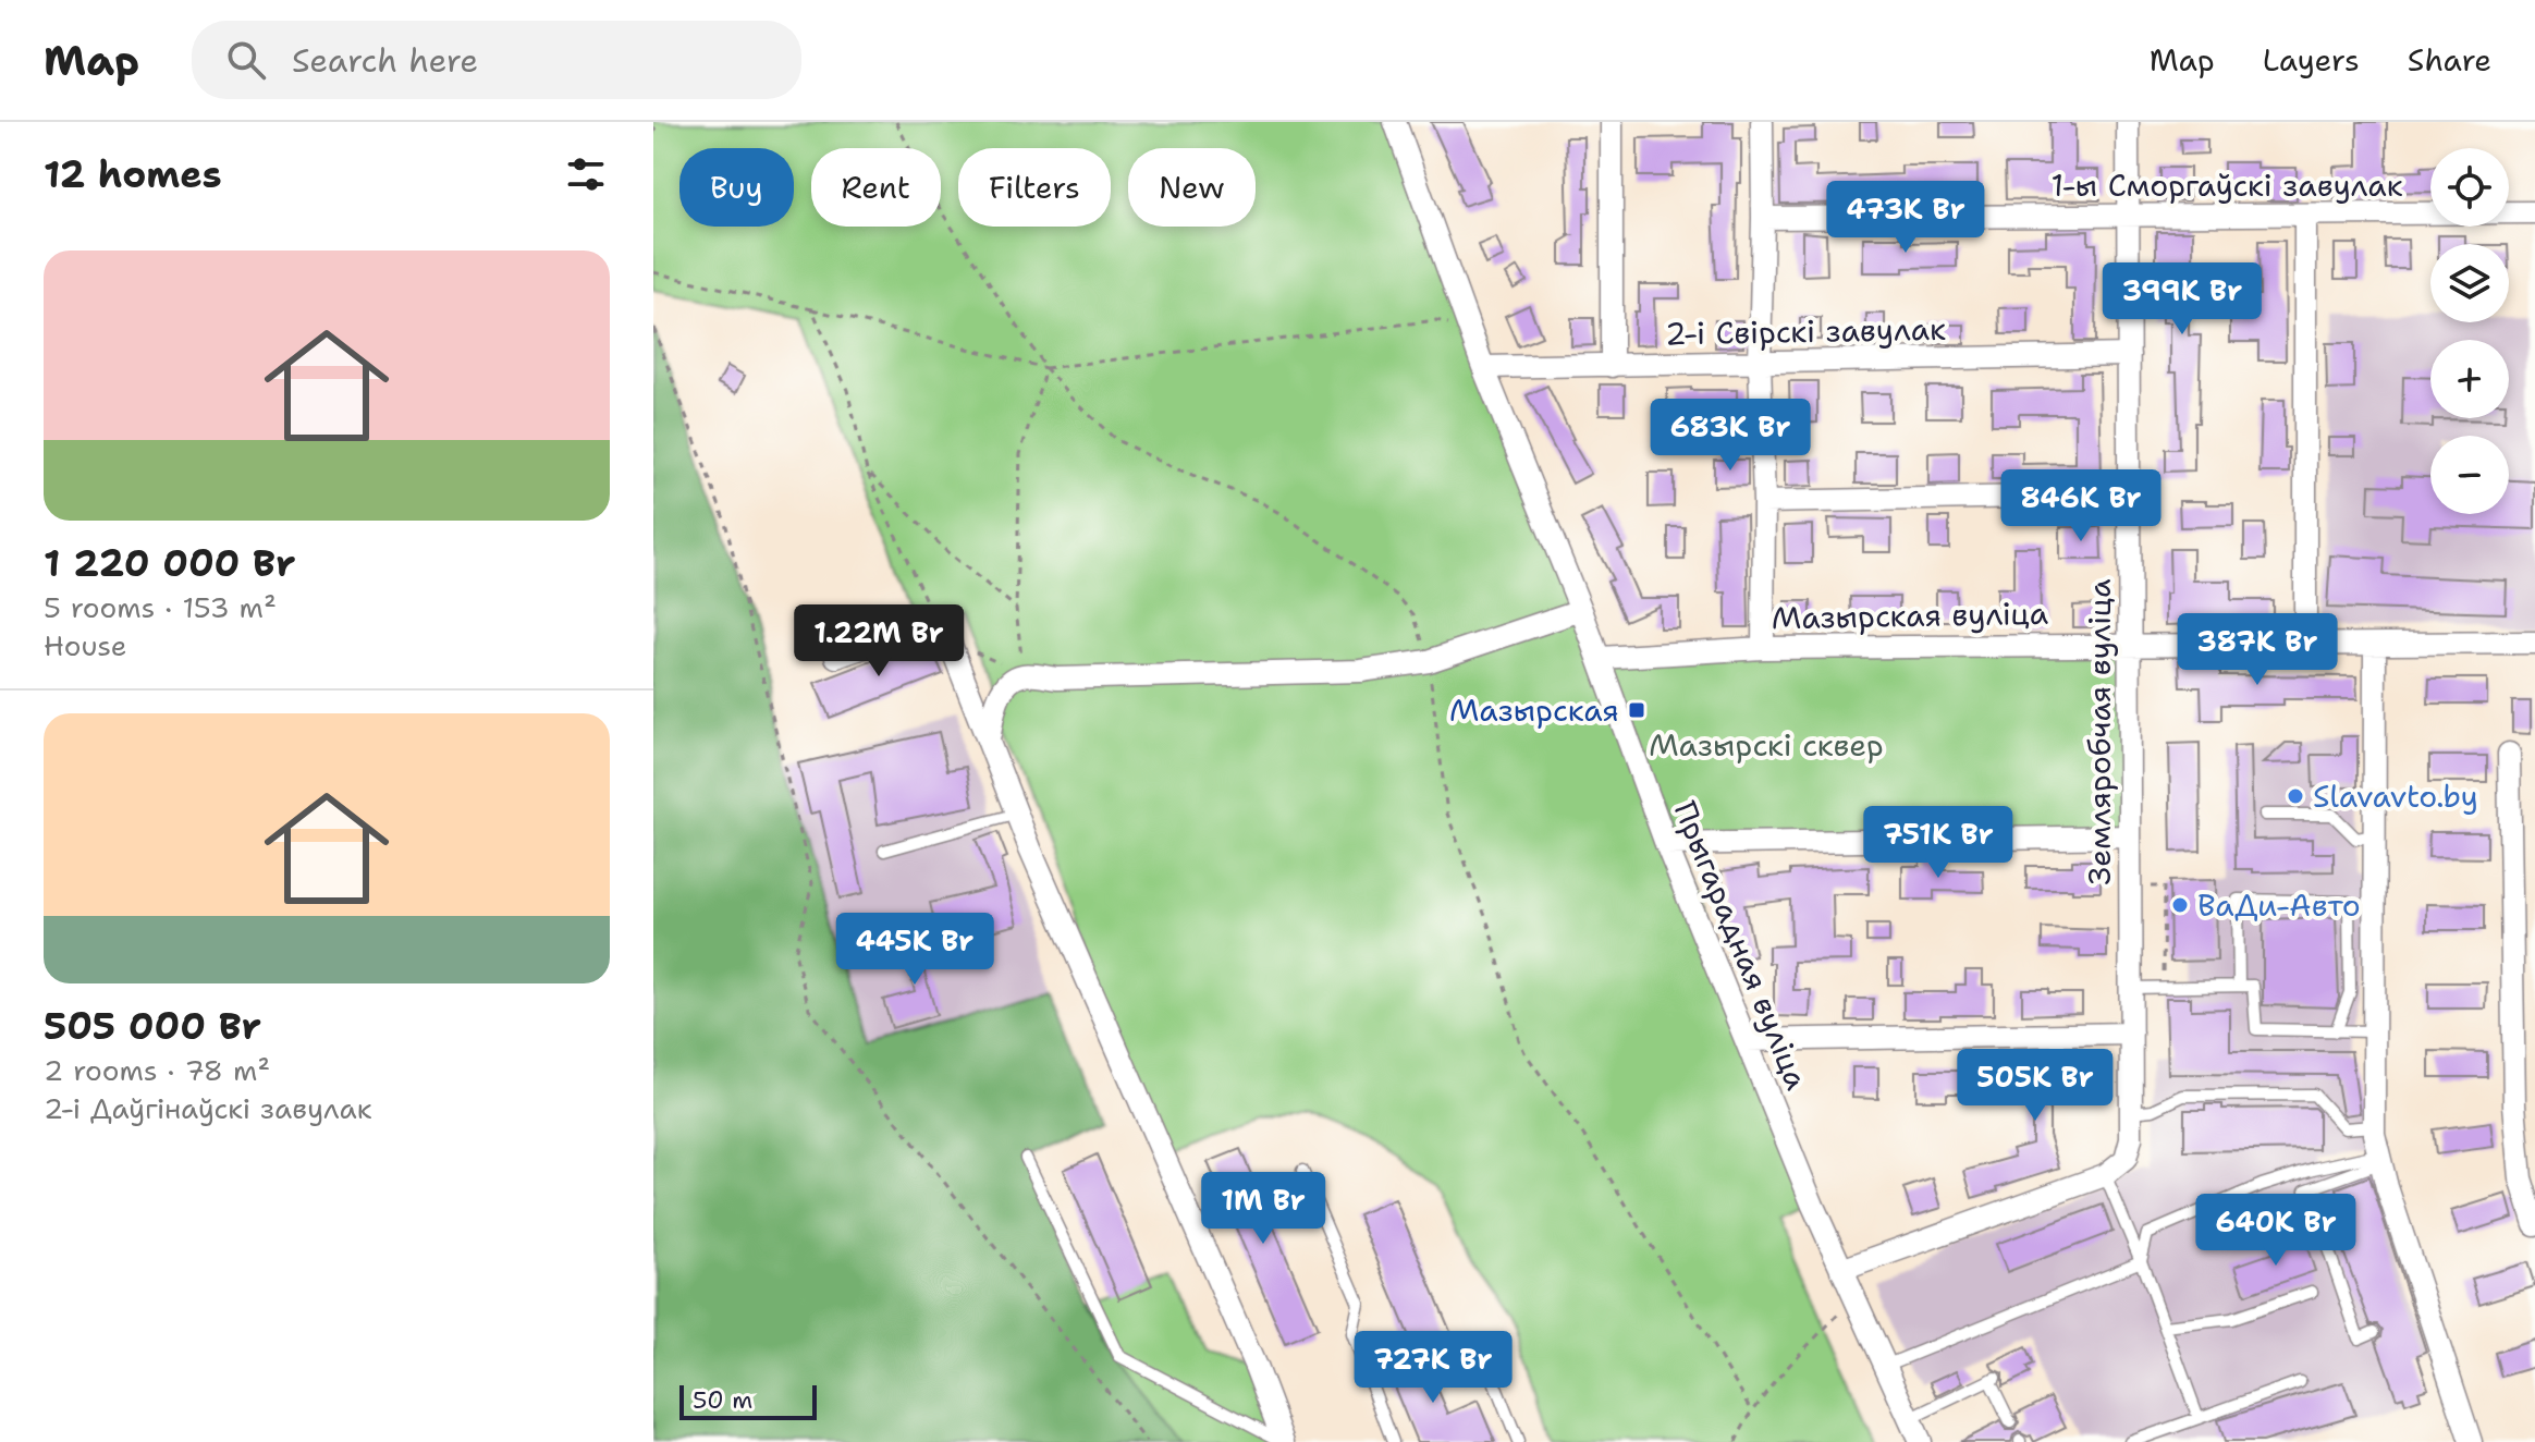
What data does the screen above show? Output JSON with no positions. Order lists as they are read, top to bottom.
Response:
{
  "streets": {
    "street": [
      "1-ы Сморгаўскі завулак",
      "2-і Свірскі завулак",
      "Мазырская вуліца",
      "Земляробчая вуліца",
      "Прыгарадная вуліца"
    ]
  },
  "crossings": [
    ["1-ы Сморгаўскі завулак", "Земляробчая вуліца"],
    ["2-і Свірскі завулак", "Земляробчая вуліца"],
    ["2-і Свірскі завулак", "Прыгарадная вуліца"],
    ["Мазырская вуліца", "Земляробчая вуліца"],
    ["Мазырская вуліца", "Прыгарадная вуліца"]
  ],
  "parks": ["Мазырскі сквер"],
  "places": {
    "transit": ["Мазырская"],
    "other": ["Slavavto.by", "ВаДи-Авто"]
  },
  "scale_bar": "50 m",
  "page": {
    "header": "Map",
    "search": "Search here",
    "nav": ["Map", "Layers", "Share"],
    "heading": "12 homes",
    "map_buttons": ["+", "−"],
    "chip": [
      "Buy",
      "Rent",
      "Filters",
      "New"
    ],
    "price": [
      "473K Br",
      "399K Br",
      "683K Br",
      "846K Br",
      "1.22M Br",
      "387K Br",
      "751K Br",
      "445K Br",
      "505K Br",
      "1M Br",
      "640K Br",
      "727K Br"
    ],
    "list": [
      {
        "name": "1 220 000 Br",
        "note": "5 rooms · 153 m² · House"
      },
      {
        "name": "505 000 Br",
        "note": "2 rooms · 78 m² · 2-і Даўгінаўскі завулак"
      }
    ],
    "scale": "50 m"
  }
}
